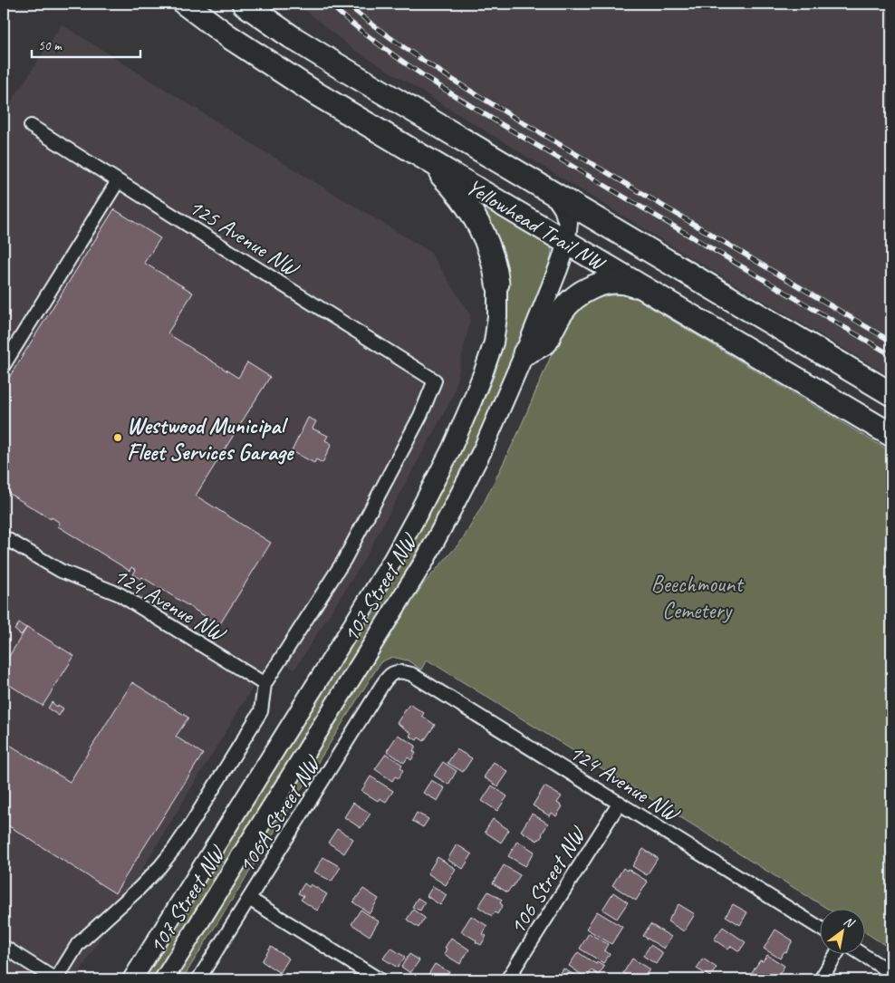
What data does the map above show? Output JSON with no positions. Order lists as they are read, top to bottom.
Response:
{
  "streets": {
    "highway": ["Yellowhead Trail NW"],
    "main road": ["107 Street NW"],
    "street": [
      "125 Avenue NW",
      "124 Avenue NW",
      "106A Street NW",
      "106 Street NW"
    ]
  },
  "crossings": [
    ["Yellowhead Trail NW", "107 Street NW"],
    ["125 Avenue NW", "107 Street NW"],
    ["107 Street NW", "124 Avenue NW"],
    ["124 Avenue NW", "106A Street NW"],
    ["124 Avenue NW", "106 Street NW"]
  ],
  "parks": ["Beechmount Cemetery"],
  "places": ["Westwood Municipal Fleet Services Garage"],
  "scale_bar": "50 m",
  "north": "top right"
}
